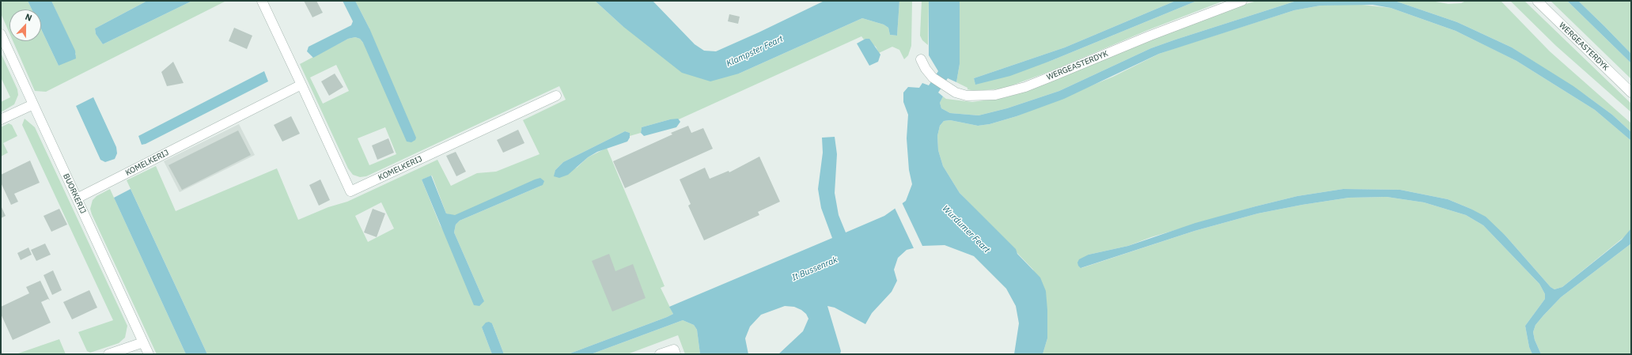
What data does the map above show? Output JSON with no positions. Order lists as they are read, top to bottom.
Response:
{
  "streets": {
    "street": ["WERGEASTERDYK", "KOMELKERIJ", "BUORKERIJ"]
  },
  "crossings": [
    ["KOMELKERIJ", "BUORKERIJ"]
  ],
  "water": ["Klampster Feart", "Wurdumer Feart", "It Bussenrak"],
  "north": "top"
}
